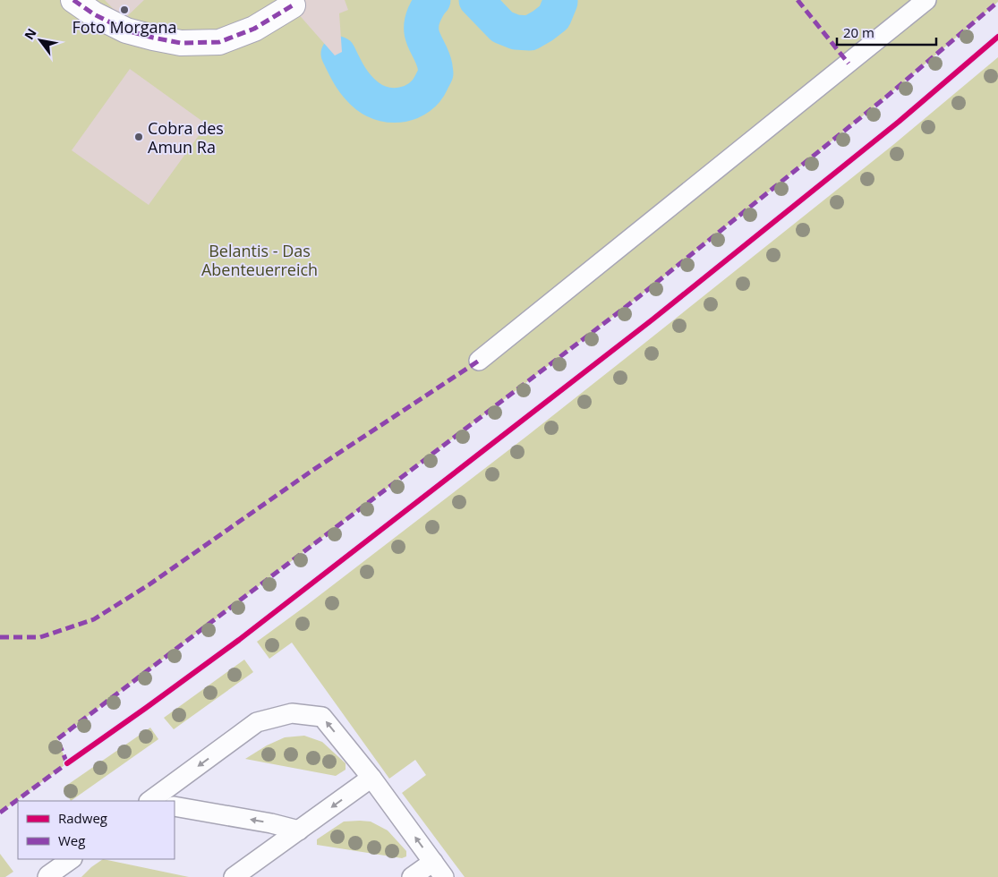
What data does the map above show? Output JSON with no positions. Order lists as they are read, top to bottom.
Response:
{
  "parks": ["Belantis - Das Abenteuerreich"],
  "places": ["Foto Morgana", "Cobra des Amun Ra"],
  "legend": ["Radweg", "Weg"],
  "scale_bar": "20 m",
  "north": "top left"
}
